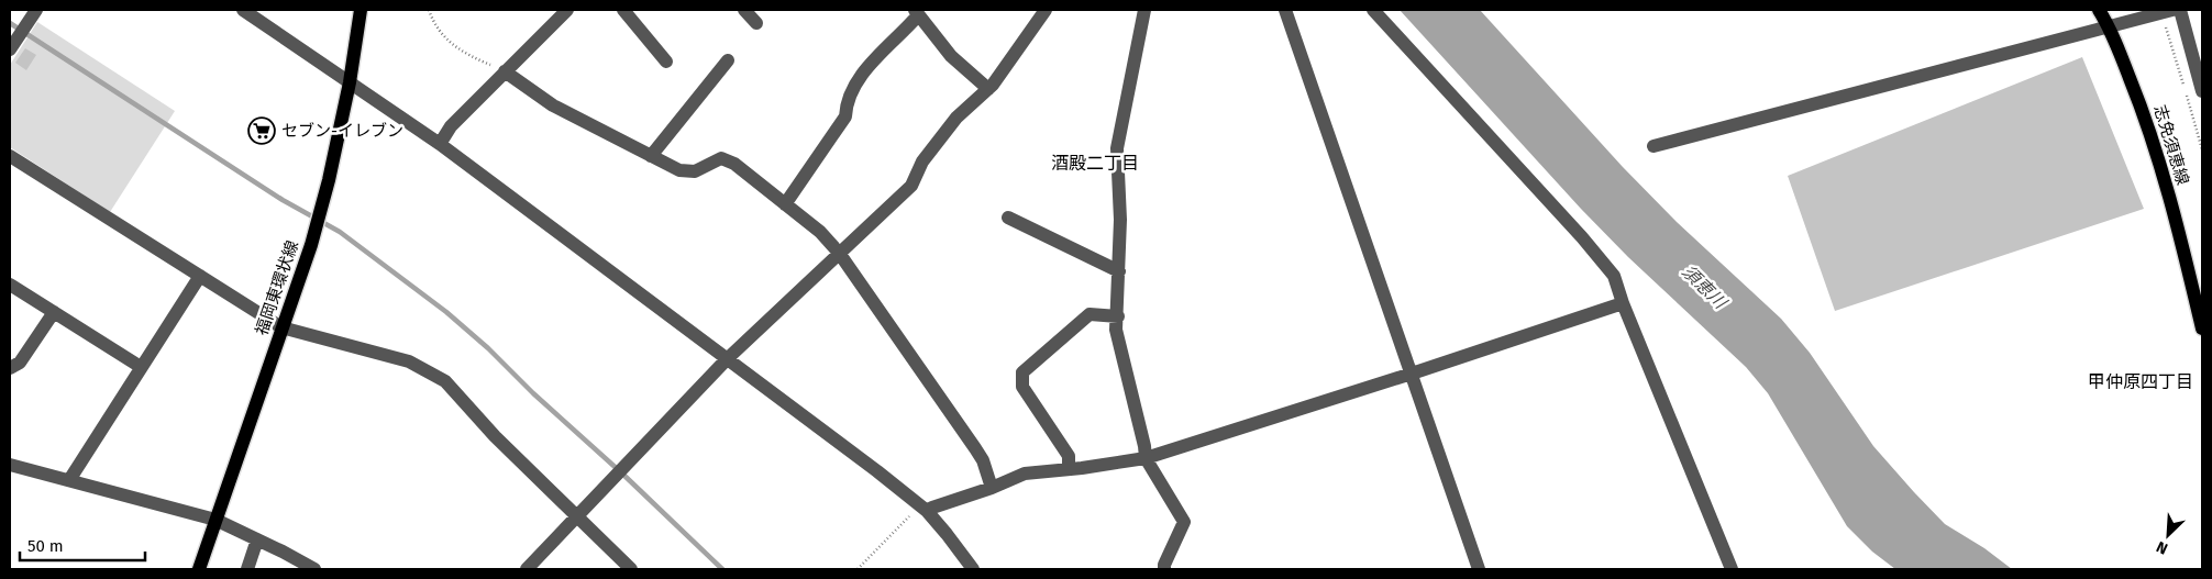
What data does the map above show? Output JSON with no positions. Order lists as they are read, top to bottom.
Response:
{
  "streets": {
    "main road": ["志免須恵線", "福岡東環状線"]
  },
  "districts": ["酒殿二丁目", "甲仲原四丁目"],
  "water": ["須恵川"],
  "places": {
    "supermarket": ["セブン-イレブン"]
  },
  "scale_bar": "50 m",
  "north": "bottom left"
}
